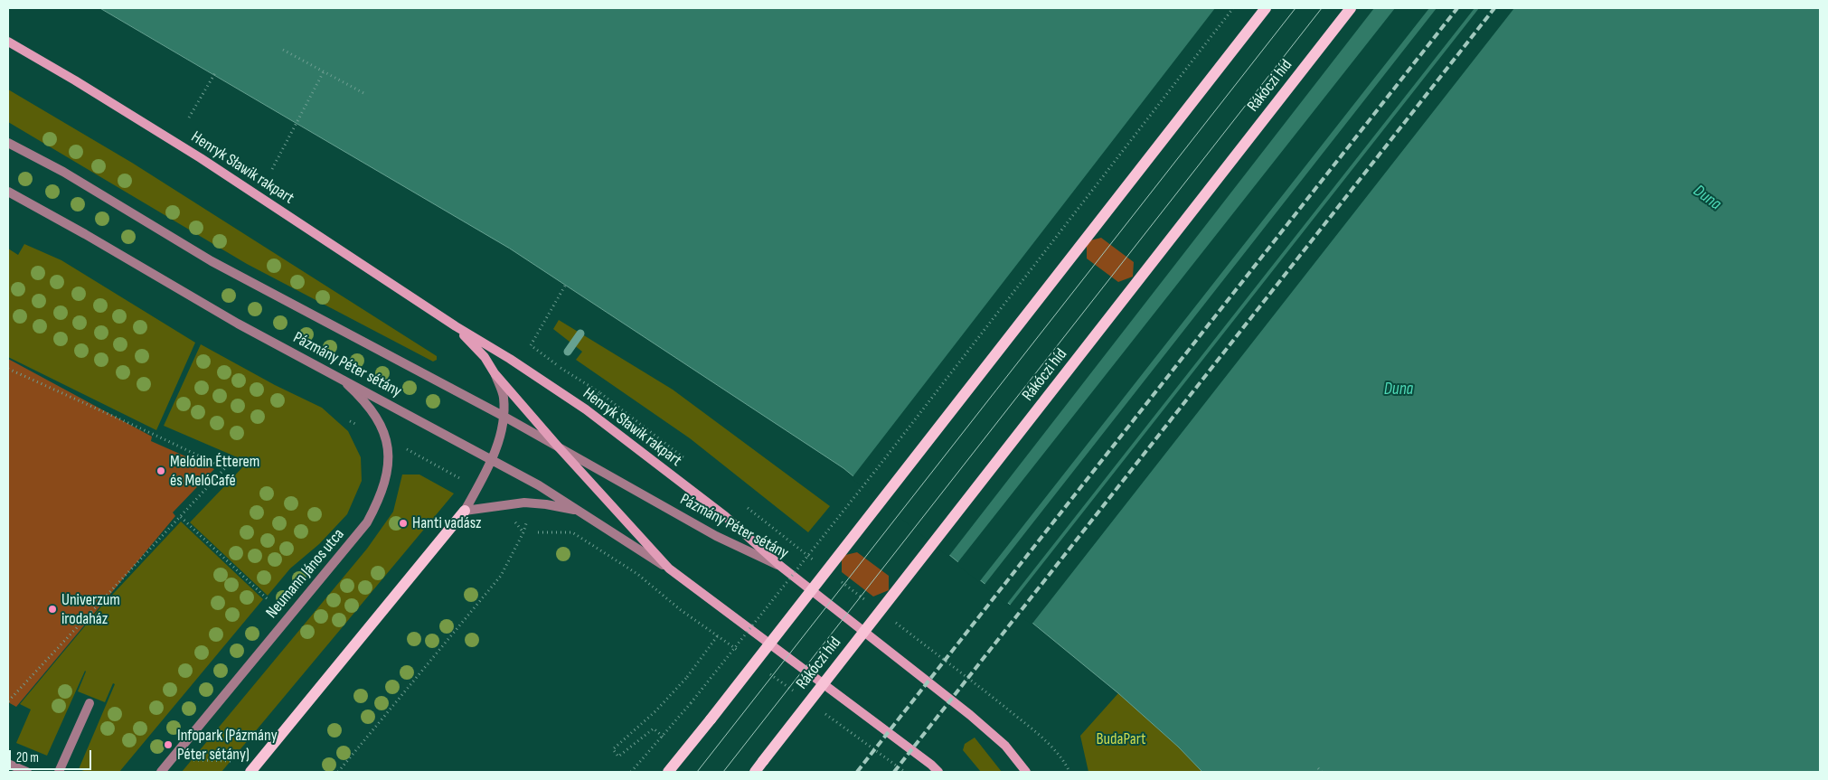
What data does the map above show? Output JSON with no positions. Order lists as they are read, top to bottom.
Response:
{
  "streets": {
    "main road": ["Rákóczi híd", "Henryk Sławik rakpart", "Pázmány Péter sétány"],
    "street": ["Neumann János utca"]
  },
  "crossings": [
    ["Henryk Sławik rakpart", "Pázmány Péter sétány"],
    ["Pázmány Péter sétány", "Neumann János utca"]
  ],
  "water": ["Duna"],
  "parks": ["BudaPart"],
  "places": [
    "Melódin Étterem és MelóCafé",
    "Hanti vadász",
    "Univerzum irodaház",
    "Infopark (Pázmány Péter sétány)"
  ],
  "scale_bar": "20 m"
}
